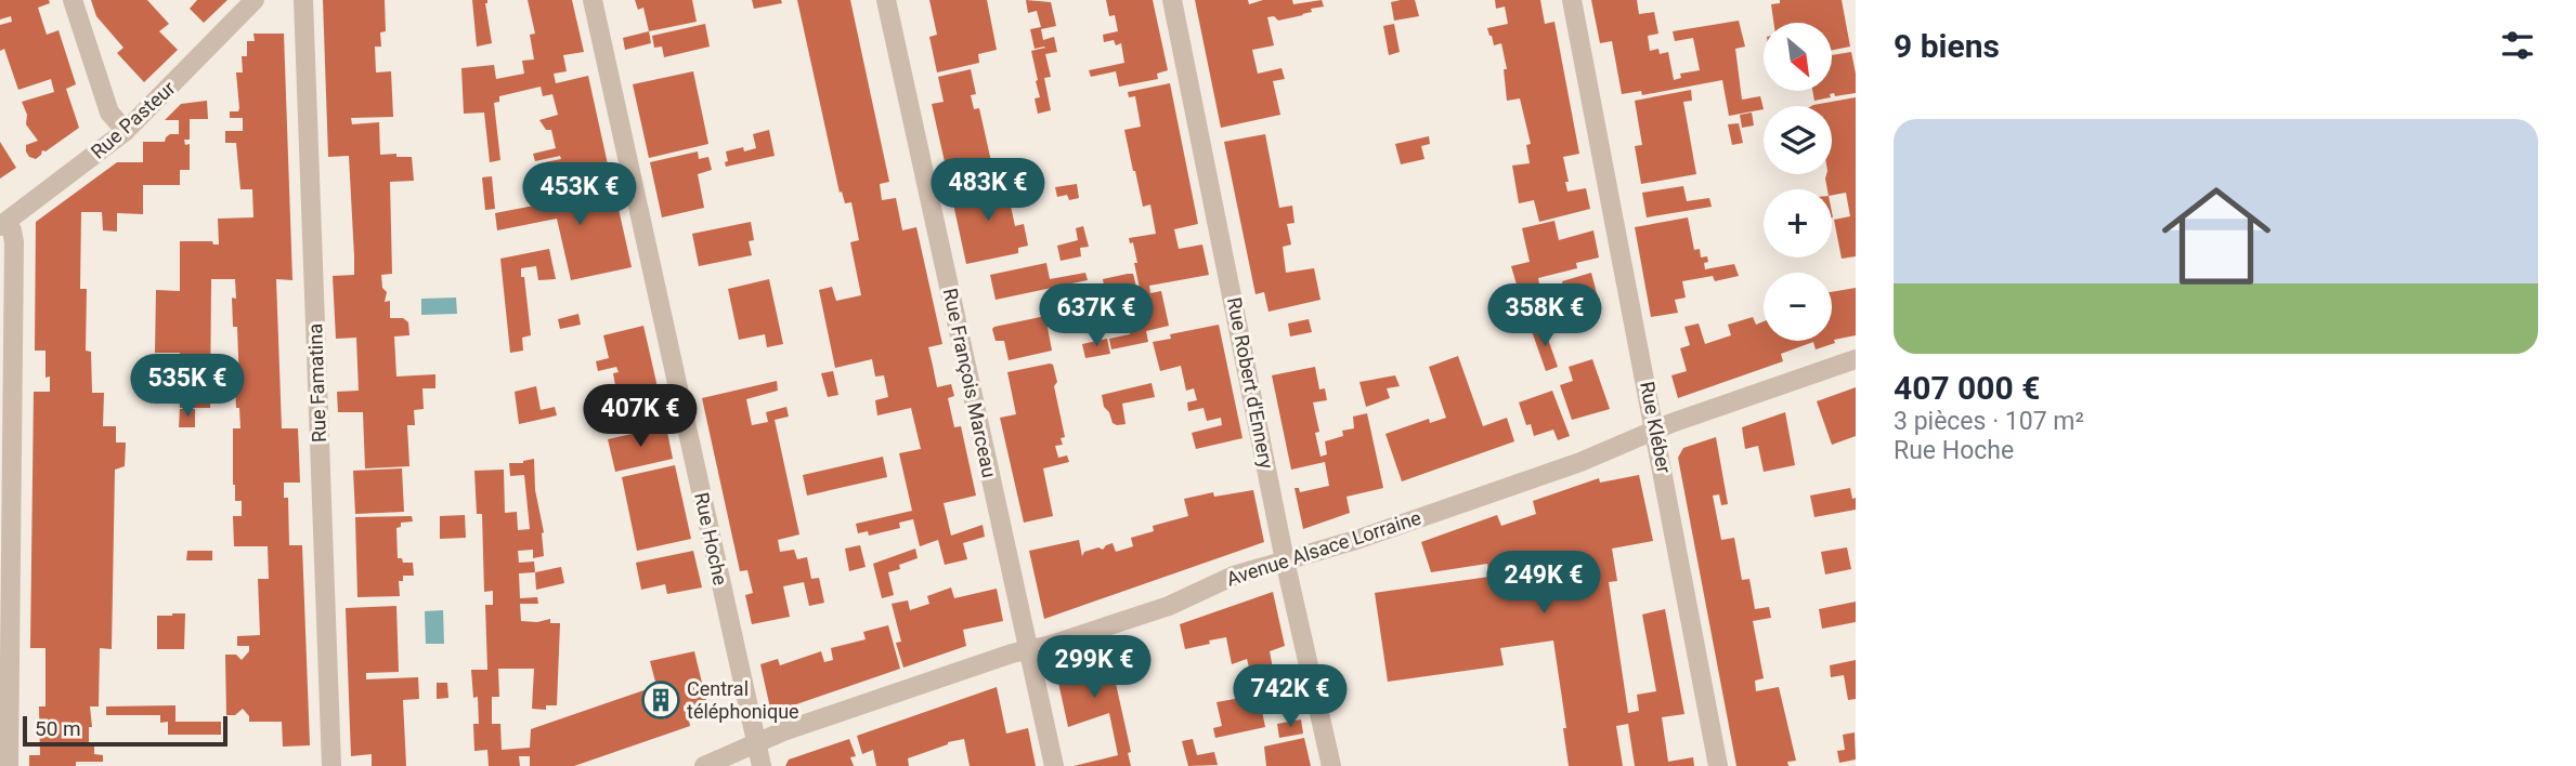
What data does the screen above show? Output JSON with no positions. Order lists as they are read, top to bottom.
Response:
{
  "streets": {
    "street": [
      "Rue Pasteur",
      "Rue Famatina",
      "Rue François Marceau",
      "Rue Robert d'Ennery",
      "Rue Kléber",
      "Rue Hoche",
      "Avenue Alsace Lorraine"
    ]
  },
  "crossings": [
    ["Rue François Marceau", "Avenue Alsace Lorraine"],
    ["Rue Robert d'Ennery", "Avenue Alsace Lorraine"],
    ["Rue Kléber", "Avenue Alsace Lorraine"],
    ["Rue Hoche", "Avenue Alsace Lorraine"]
  ],
  "places": {
    "building": ["Central téléphonique"]
  },
  "scale_bar": "50 m",
  "north": "bottom right",
  "page": {
    "heading": "9 biens",
    "map_buttons": ["+", "−"],
    "list": [
      {
        "name": "407 000 €",
        "note": "3 pièces · 107 m² · Rue Hoche"
      }
    ],
    "price": [
      "483K €",
      "453K €",
      "637K €",
      "358K €",
      "535K €",
      "407K €",
      "249K €",
      "299K €",
      "742K €"
    ],
    "scale": "50 m"
  }
}
